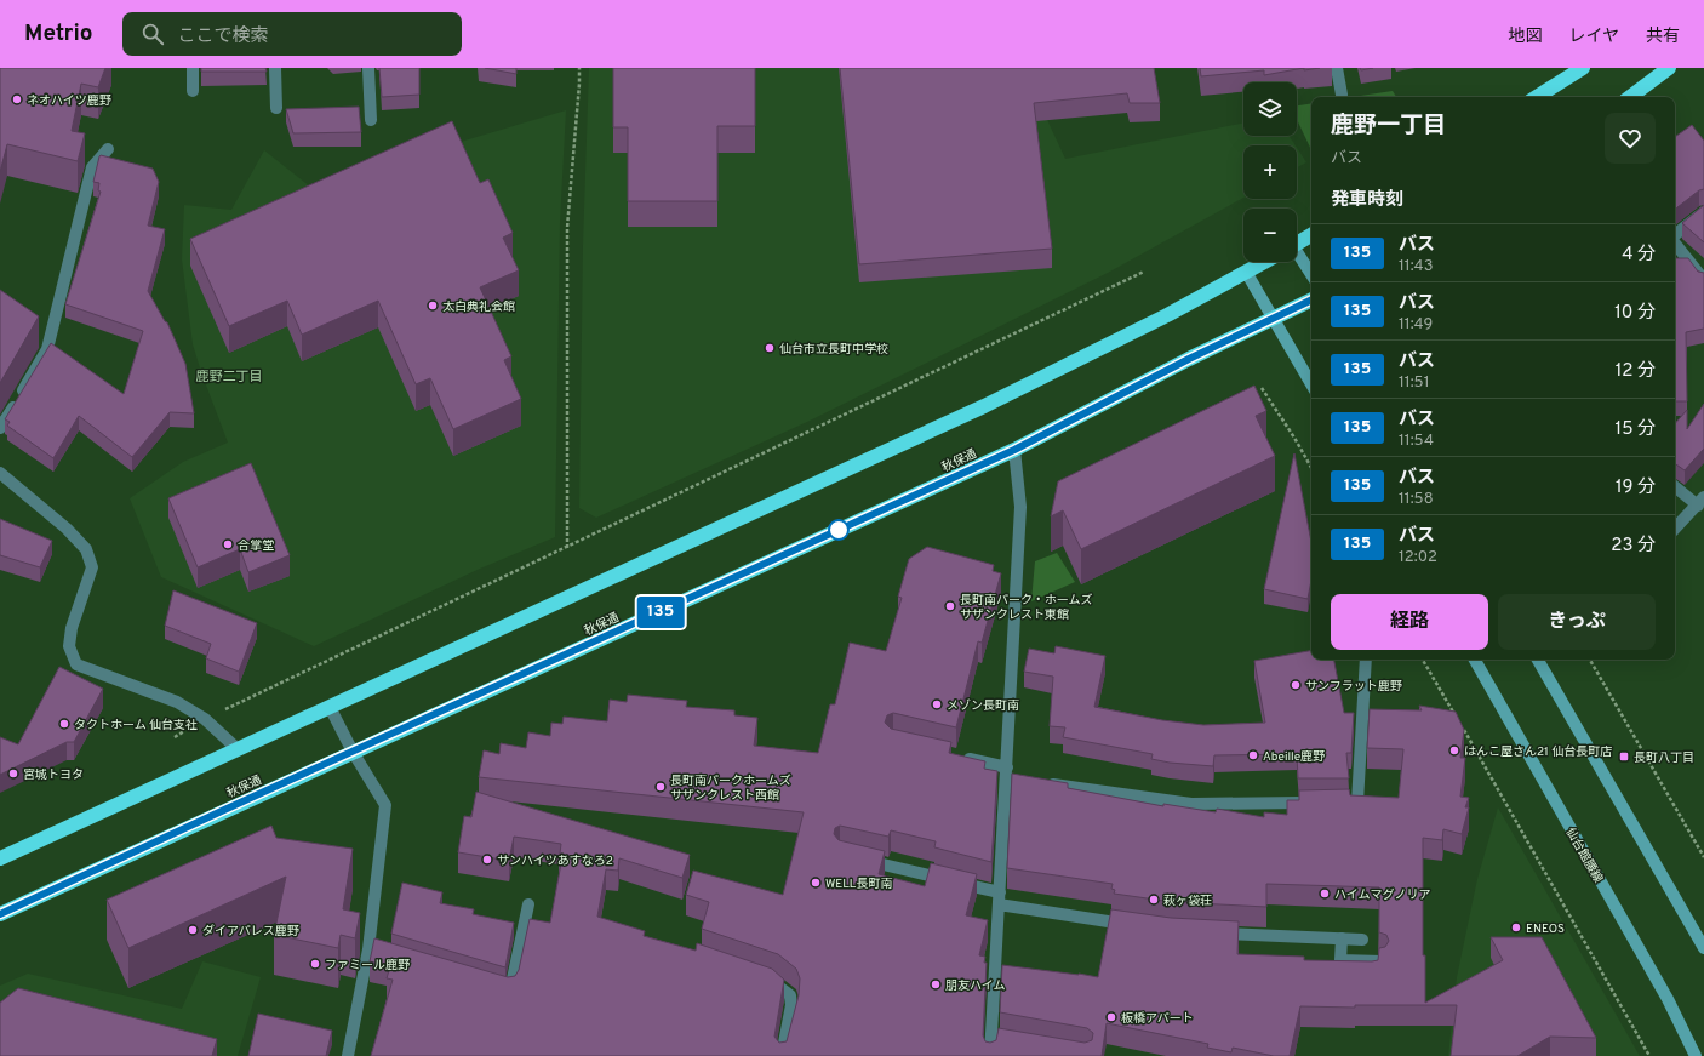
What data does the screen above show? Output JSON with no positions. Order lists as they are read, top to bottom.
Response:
{
  "streets": {
    "highway": ["秋保通"],
    "main road": ["仙台館腰線"]
  },
  "districts": ["鹿野二丁目"],
  "places": {
    "other": [
      "ネオハイツ鹿野",
      "太白典礼会館",
      "仙台市立長町中学校",
      "合掌堂",
      "長町南パーク・ホームズ サザンクレスト東館",
      "サンフラット鹿野",
      "メゾン長町南",
      "タクトホーム 仙台支社",
      "はんこ屋さん21 仙台長町店",
      "Abeille鹿野",
      "宮城トヨタ",
      "長町南パークホームズ サザンクレスト西館",
      "サンハイツあすなろ2",
      "WELL長町南",
      "ハイムマグノリア",
      "萩ヶ袋荘",
      "ENEOS",
      "ダイアパレス鹿野",
      "ファミール鹿野",
      "朋友ハイム",
      "板橋アパート"
    ],
    "transit": ["長町八丁目"]
  },
  "lines": ["bus line 135"],
  "page": {
    "header": "Metrio",
    "search": "ここで検索",
    "nav": ["地図", "レイヤ", "共有"],
    "on_map": "135",
    "map_buttons": ["+", "−"],
    "heading": [
      ["鹿野一丁目", "バス"],
      "発車時刻"
    ],
    "list": [
      {
        "mark": "135",
        "name": "バス",
        "note": "11:43",
        "value": "4 分"
      },
      {
        "mark": "135",
        "name": "バス",
        "note": "11:49",
        "value": "10 分"
      },
      {
        "mark": "135",
        "name": "バス",
        "note": "11:51",
        "value": "12 分"
      },
      {
        "mark": "135",
        "name": "バス",
        "note": "11:54",
        "value": "15 分"
      },
      {
        "mark": "135",
        "name": "バス",
        "note": "11:58",
        "value": "19 分"
      },
      {
        "mark": "135",
        "name": "バス",
        "note": "12:02",
        "value": "23 分"
      }
    ],
    "buttons": ["経路", "きっぷ"]
  }
}
